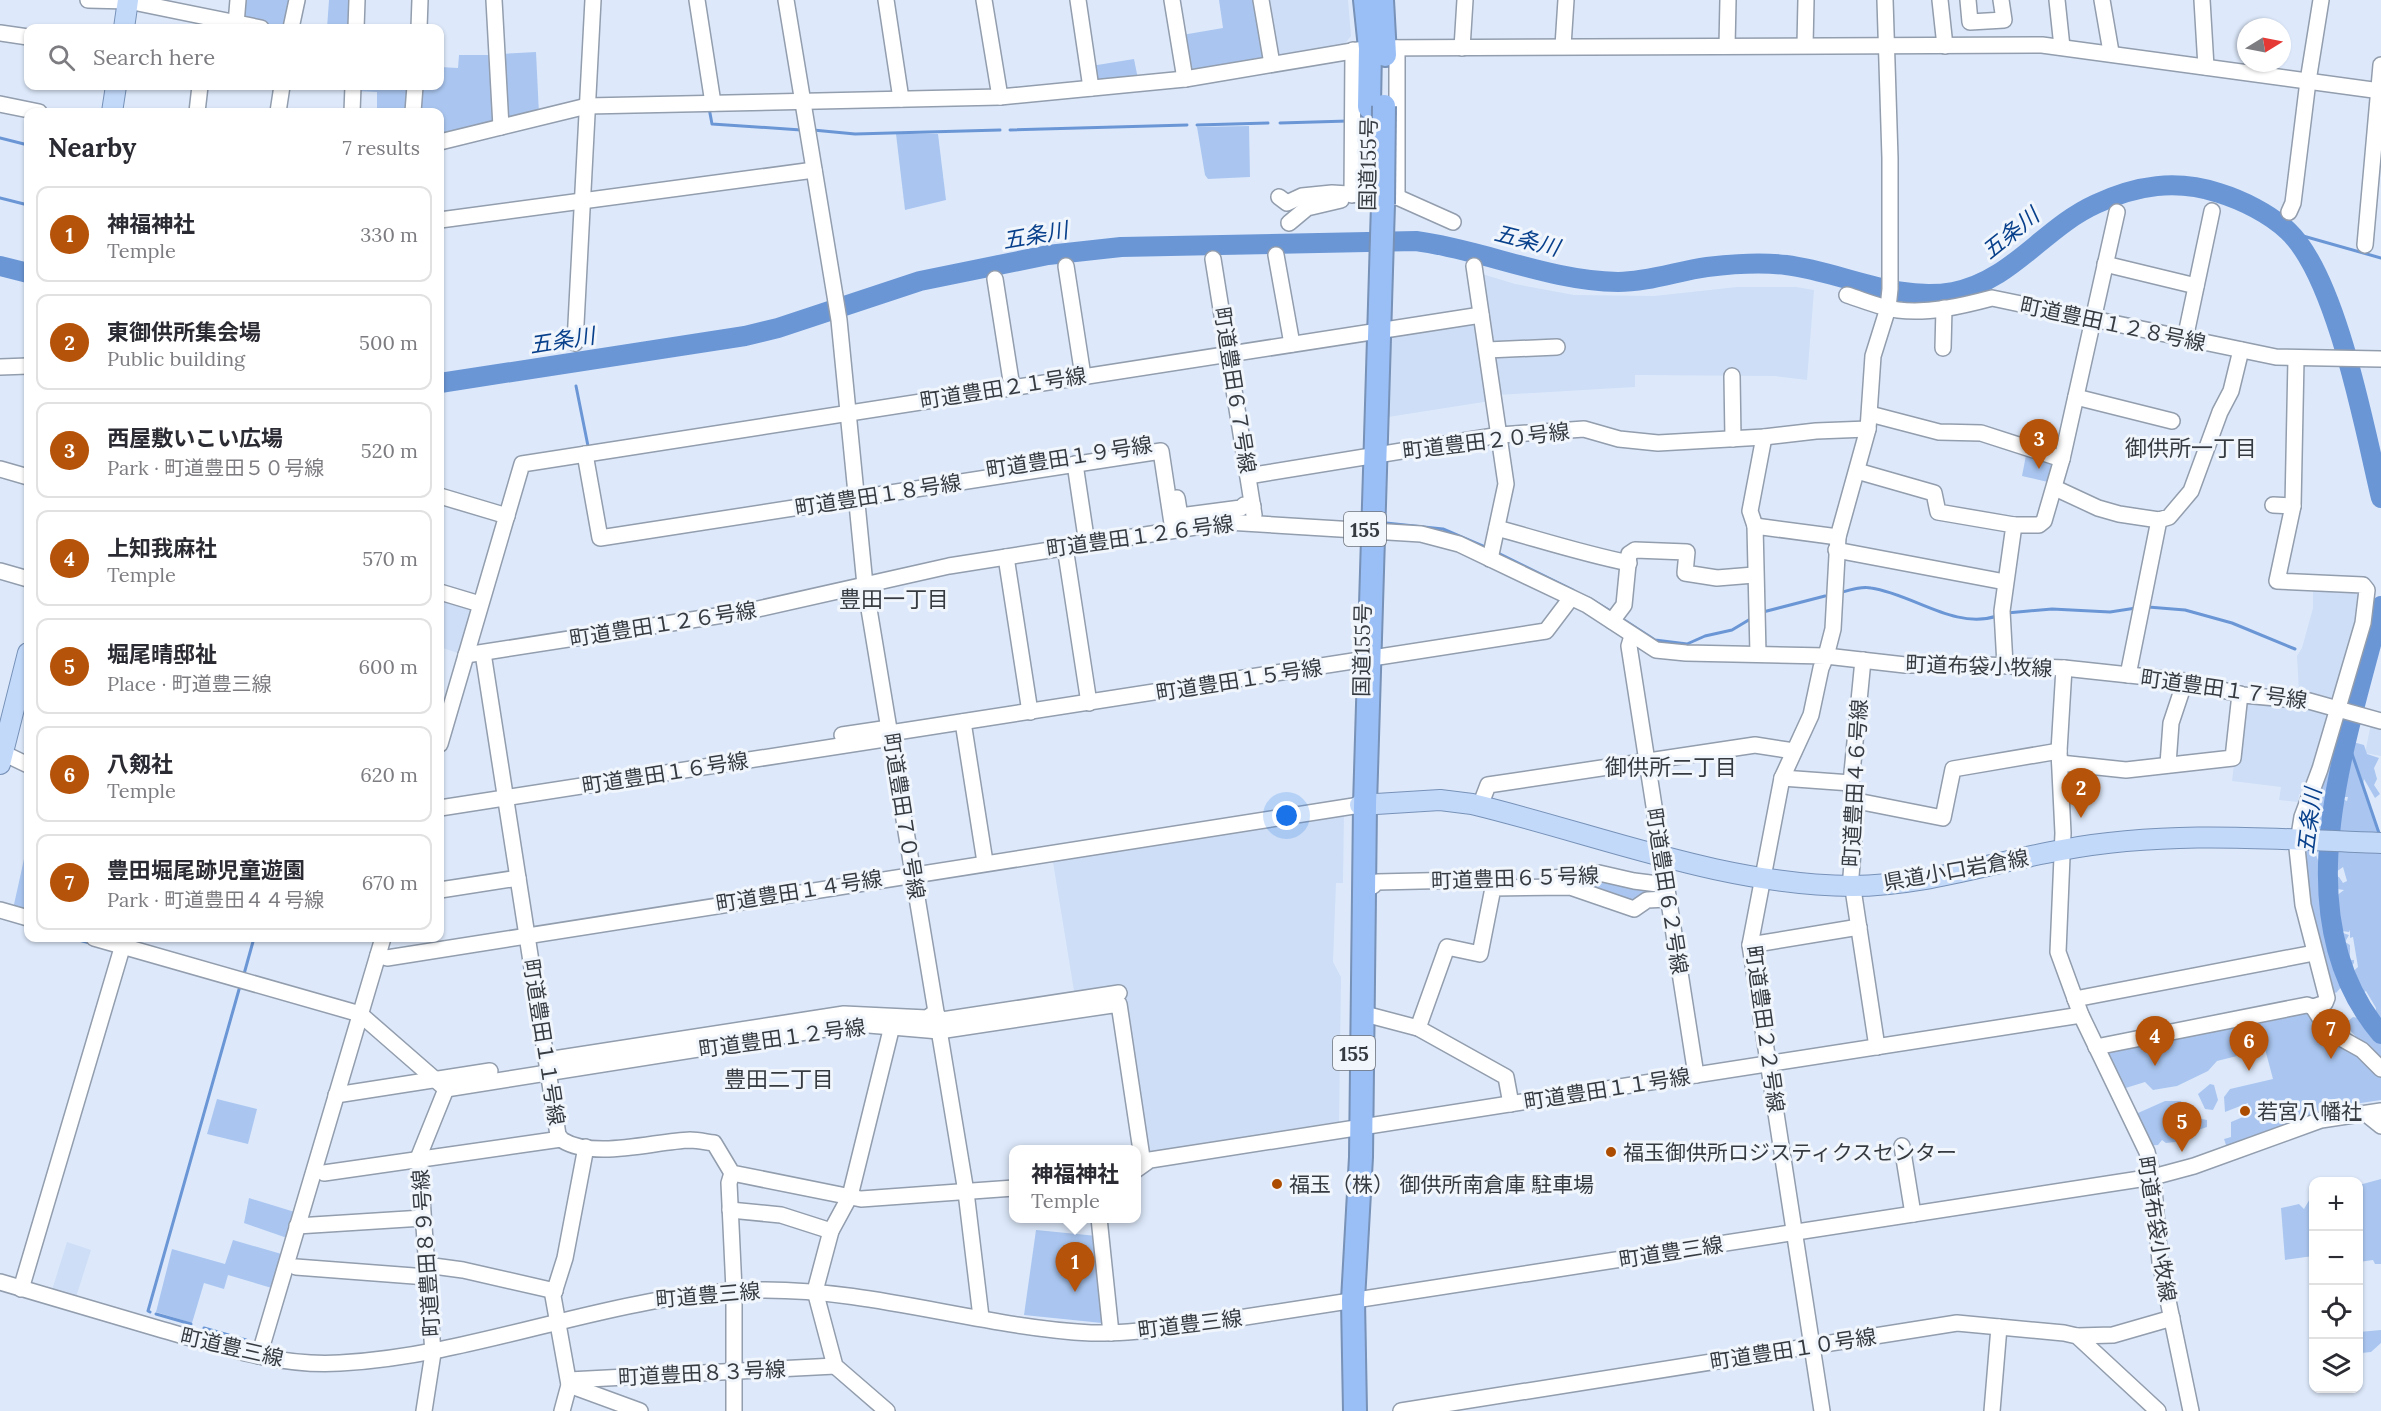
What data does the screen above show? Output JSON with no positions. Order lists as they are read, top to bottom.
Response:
{
  "streets": {
    "highway": ["国道155号", "155"],
    "main road": ["県道小口岩倉線"],
    "street": [
      "町道豊田１２８号線",
      "町道豊田２１号線",
      "町道豊田６７号線",
      "町道豊田２０号線",
      "町道豊田１９号線",
      "町道豊田１８号線",
      "町道豊田１２６号線",
      "町道布袋小牧線",
      "町道豊田１５号線",
      "町道豊田１７号線",
      "町道豊田４６号線",
      "町道豊田７０号線",
      "町道豊田６５号線",
      "町道豊田１４号線",
      "町道豊田６２号線",
      "町道豊田２２号線",
      "町道豊田１２号線",
      "町道豊田１１号線",
      "町道豊三線",
      "町道豊田８９号線",
      "町道豊田１０号線",
      "町道豊田８３号線"
    ]
  },
  "crossings": [
    ["国道155号", "町道豊田２１号線"],
    ["国道155号", "町道豊田２０号線"],
    ["国道155号", "町道豊田１２６号線"],
    ["国道155号", "町道豊田１５号線"],
    ["国道155号", "県道小口岩倉線"],
    ["国道155号", "町道豊田６５号線"],
    ["国道155号", "町道豊田１４号線"],
    ["国道155号", "町道豊田１１号線"],
    ["国道155号", "町道豊三線"],
    ["町道豊田２１号線", "町道豊田６７号線"],
    ["町道豊田２１号線", "町道豊田１８号線"],
    ["町道豊田２１号線", "町道豊田７０号線"],
    ["町道豊田６７号線", "町道豊田２０号線"],
    ["町道豊田６７号線", "町道豊田１９号線"],
    ["町道豊田６７号線", "町道豊田１２６号線"],
    ["町道豊田１９号線", "町道豊田１８号線"],
    ["町道豊田１９号線", "町道豊田１２６号線"],
    ["町道豊田１９号線", "町道豊田７０号線"],
    ["町道豊田１８号線", "町道豊田１２６号線"],
    ["町道豊田１８号線", "町道豊田７０号線"],
    ["町道豊田１２６号線", "町道布袋小牧線"],
    ["町道豊田１２６号線", "町道豊田１５号線"],
    ["町道豊田１２６号線", "町道豊田７０号線"],
    ["町道豊田１２６号線", "町道豊田６２号線"],
    ["町道豊田１２６号線", "町道豊田２２号線"],
    ["町道豊田１２６号線", "町道豊田１１号線"],
    ["町道布袋小牧線", "町道豊田１７号線"],
    ["町道布袋小牧線", "町道豊田４６号線"],
    ["町道布袋小牧線", "県道小口岩倉線"],
    ["町道布袋小牧線", "町道豊田２２号線"],
    ["町道布袋小牧線", "町道豊田１１号線"],
    ["町道布袋小牧線", "町道豊三線"],
    ["町道布袋小牧線", "町道豊田１０号線"],
    ["町道豊田１５号線", "町道豊田７０号線"],
    ["町道豊田１５号線", "町道豊田１１号線"],
    ["町道豊田４６号線", "県道小口岩倉線"],
    ["町道豊田４６号線", "町道豊田１１号線"],
    ["町道豊田７０号線", "町道豊田１４号線"],
    ["町道豊田７０号線", "町道豊田１２号線"],
    ["町道豊田７０号線", "町道豊三線"],
    ["県道小口岩倉線", "町道豊田１４号線"],
    ["県道小口岩倉線", "町道豊田６２号線"],
    ["県道小口岩倉線", "町道豊田２２号線"],
    ["町道豊田６５号線", "町道豊田６２号線"],
    ["町道豊田１４号線", "町道豊田１１号線"],
    ["町道豊田６２号線", "町道豊田１１号線"],
    ["町道豊田２２号線", "町道豊田１１号線"],
    ["町道豊田２２号線", "町道豊三線"],
    ["町道豊田２２号線", "町道豊田１０号線"],
    ["町道豊田１２号線", "町道豊田１１号線"],
    ["町道豊田１２号線", "町道豊田８９号線"],
    ["町道豊三線", "町道豊田８９号線"]
  ],
  "districts": [
    "御供所一丁目",
    "豊田一丁目",
    "御供所二丁目",
    "豊田二丁目"
  ],
  "water": ["五条川"],
  "places": ["若宮八幡社", "福玉御供所ロジスティクスセンター", "福玉（株） 御供所南倉庫 駐車場"],
  "north": "right",
  "page": {
    "search": "Search here",
    "heading": ["Nearby", "7 results"],
    "list": [
      {
        "mark": "1",
        "name": "神福神社",
        "note": "Temple",
        "value": "330 m"
      },
      {
        "mark": "2",
        "name": "東御供所集会場",
        "note": "Public building",
        "value": "500 m"
      },
      {
        "mark": "3",
        "name": "西屋敷いこい広場",
        "note": "Park · 町道豊田５０号線",
        "value": "520 m"
      },
      {
        "mark": "4",
        "name": "上知我麻社",
        "note": "Temple",
        "value": "570 m"
      },
      {
        "mark": "5",
        "name": "堀尾晴邸祉",
        "note": "Place · 町道豊三線",
        "value": "600 m"
      },
      {
        "mark": "6",
        "name": "八剱社",
        "note": "Temple",
        "value": "620 m"
      },
      {
        "mark": "7",
        "name": "豊田堀尾跡児童遊園",
        "note": "Park · 町道豊田４４号線",
        "value": "670 m"
      }
    ],
    "pins": [
      "3",
      "2",
      "7",
      "4",
      "6",
      "5",
      "1"
    ],
    "popup": ["神福神社", "Temple"],
    "map_buttons": ["+", "−"]
  }
}
